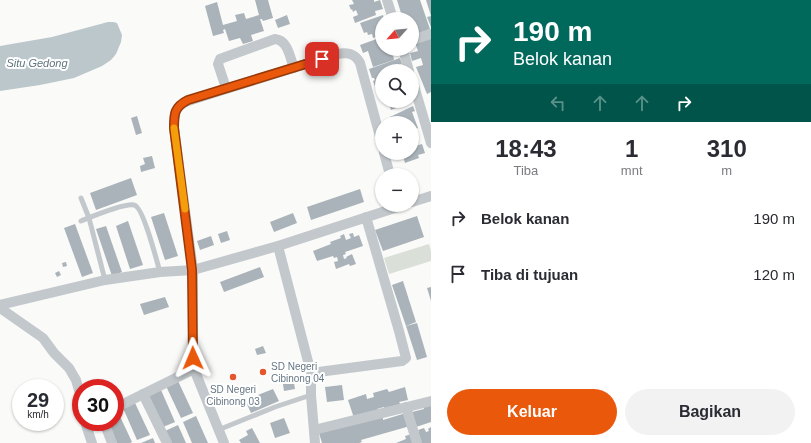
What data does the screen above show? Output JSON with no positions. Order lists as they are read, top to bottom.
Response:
{
  "water": ["Situ Gedong"],
  "places": ["SD Negeri Cibinong 04", "SD Negeri Cibinong 03"],
  "north": "bottom left",
  "page": {
    "turn": ["190 m", "Belok kanan"],
    "map_buttons": ["+", "−"],
    "eta": [
      "18:43",
      "Tiba",
      "1",
      "mnt",
      "310",
      "m"
    ],
    "list": [
      {
        "name": "Belok kanan",
        "value": "190 m"
      },
      {
        "name": "Tiba di tujuan",
        "value": "120 m"
      }
    ],
    "speed": "29 km/h",
    "limit": "30",
    "buttons": ["Keluar", "Bagikan"]
  }
}
